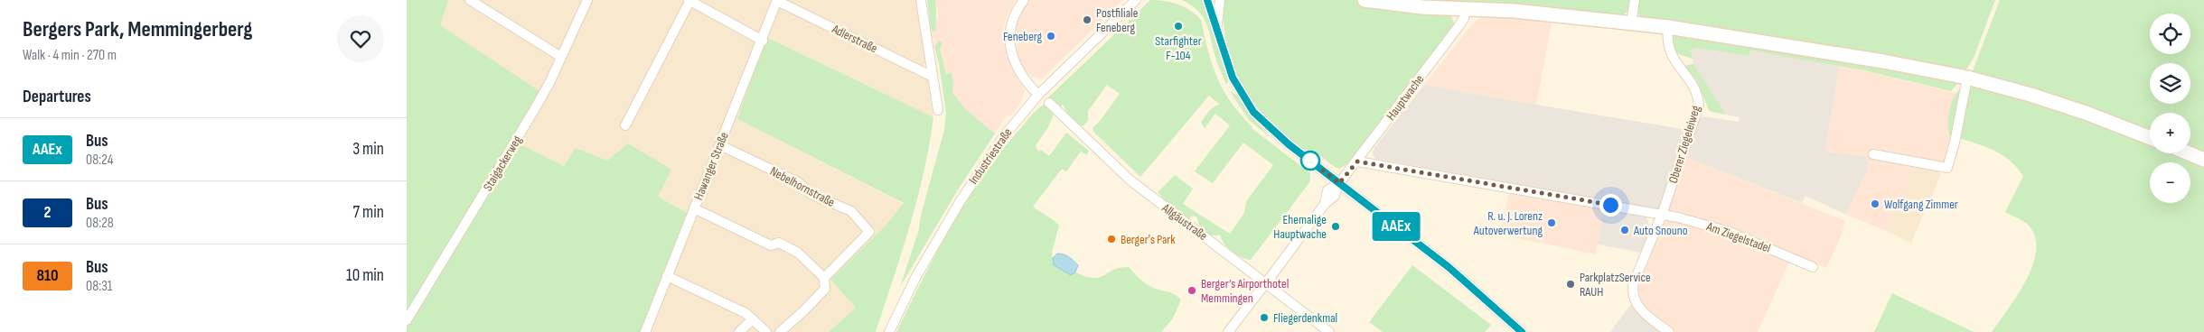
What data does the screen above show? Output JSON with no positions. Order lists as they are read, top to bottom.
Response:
{
  "streets": {
    "street": [
      "Adlerstraße",
      "Hauptwache",
      "Oberer Ziegeleiweg",
      "Industriestraße",
      "Staigackerweg",
      "Hawanger Straße",
      "Nebelhornstraße",
      "Allgäustraße",
      "Am Ziegelstadel"
    ]
  },
  "crossings": [
    ["Adlerstraße", "Hawanger Straße"],
    ["Hauptwache", "Allgäustraße"],
    ["Hauptwache", "Am Ziegelstadel"],
    ["Oberer Ziegeleiweg", "Am Ziegelstadel"],
    ["Hawanger Straße", "Nebelhornstraße"]
  ],
  "places": [
    "Postfiliale Feneberg",
    "Starfighter F-104",
    "Feneberg",
    "Wolfgang Zimmer",
    "R. u. J. Lorenz Autoverwertung",
    "Ehemalige Hauptwache",
    "Auto Snouno",
    "Berger's Park",
    "ParkplatzService RAUH",
    "Berger’s Airporthotel Memmingen",
    "Fliegerdenkmal"
  ],
  "lines": ["bus line AAEx"],
  "page": {
    "heading": [
      ["Bergers Park, Memmingerberg", "Walk · 4 min · 270 m"],
      "Departures"
    ],
    "on_map": "AAEx",
    "map_buttons": ["+", "−"],
    "list": [
      {
        "mark": "AAEx",
        "name": "Bus",
        "note": "08:24",
        "value": "3 min"
      },
      {
        "mark": "2",
        "name": "Bus",
        "note": "08:28",
        "value": "7 min"
      },
      {
        "mark": "810",
        "name": "Bus",
        "note": "08:31",
        "value": "10 min"
      }
    ]
  }
}
